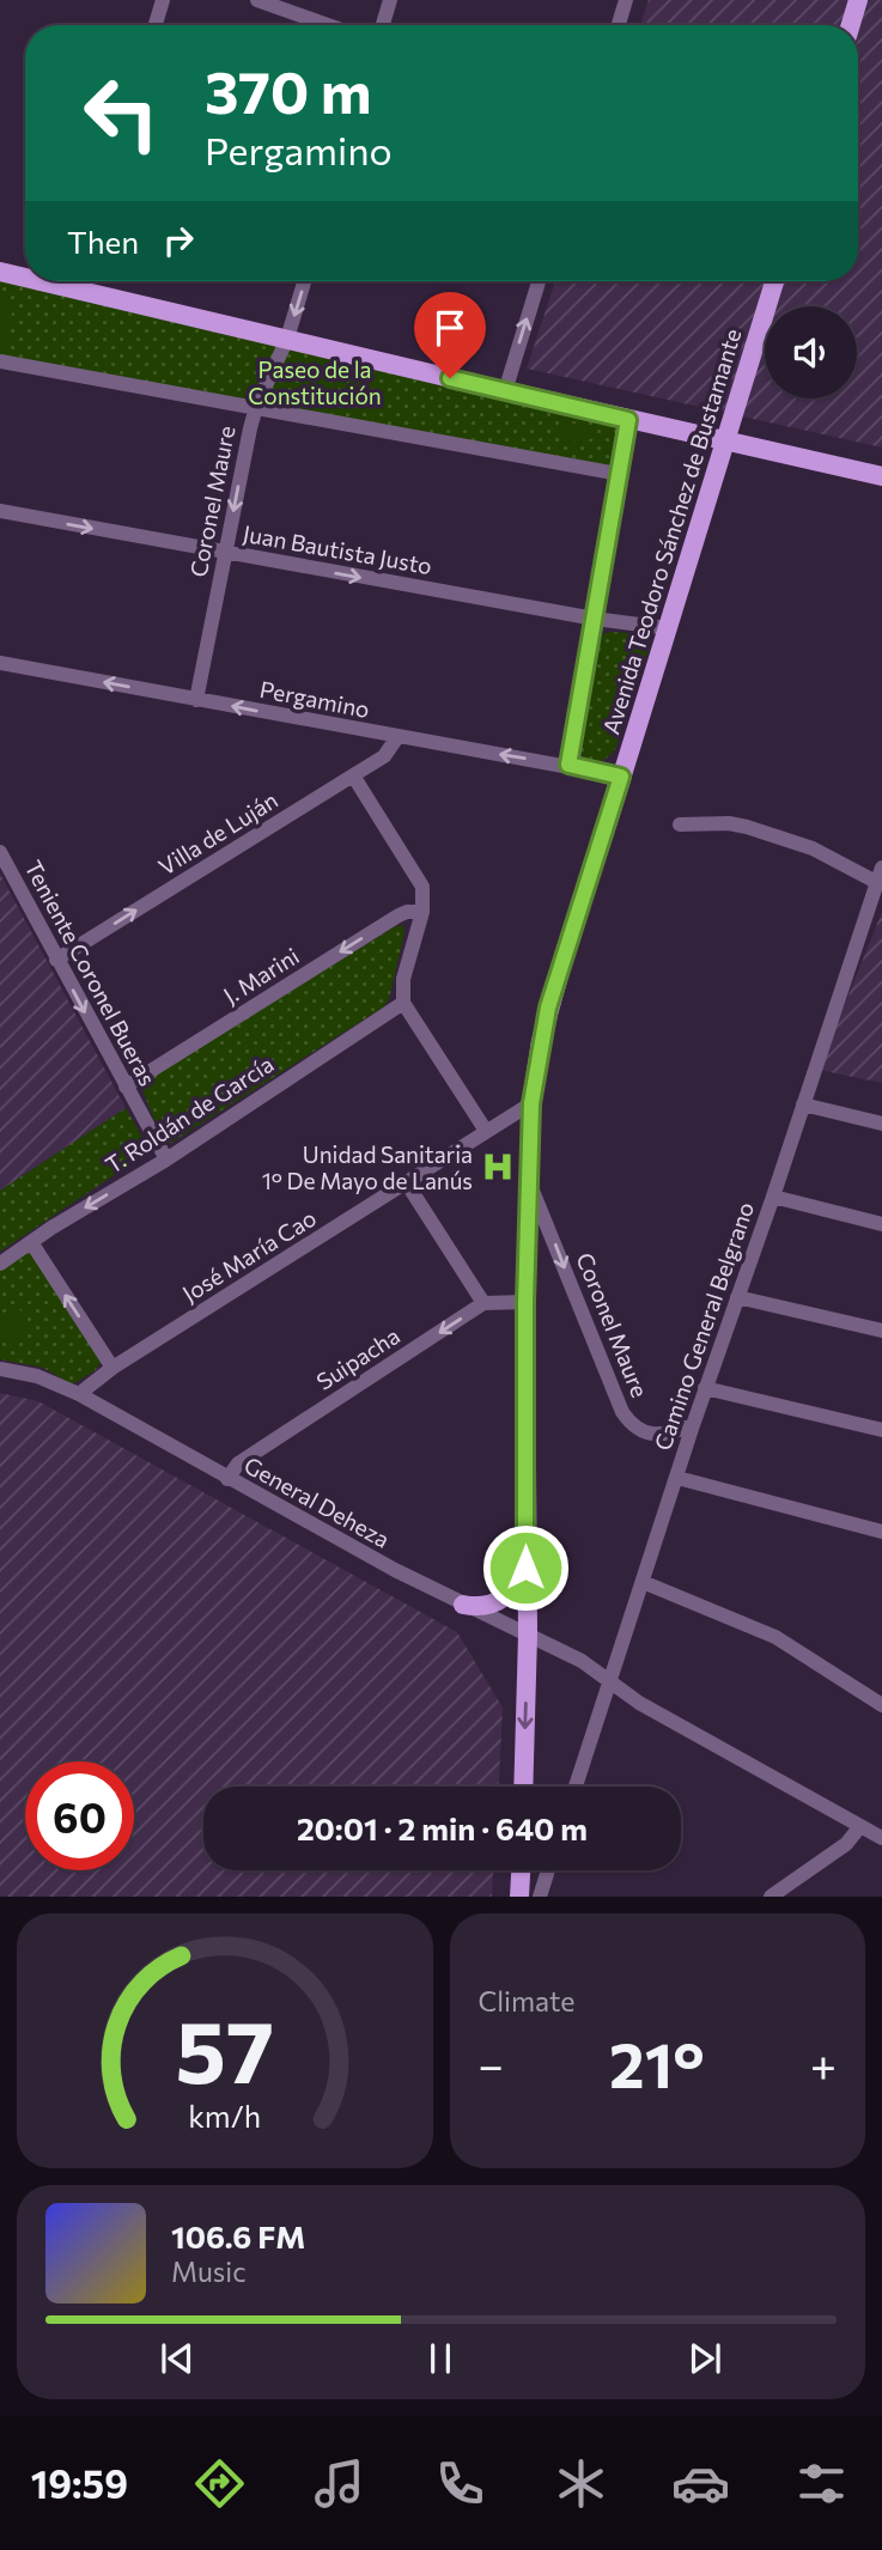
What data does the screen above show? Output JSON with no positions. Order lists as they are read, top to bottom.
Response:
{
  "streets": {
    "main road": ["Avenida Teodoro Sánchez de Bustamante"],
    "street": [
      "Coronel Maure",
      "Juan Bautista Justo",
      "Pergamino",
      "Villa de Luján",
      "Teniente Coronel Bueras",
      "J. Marini",
      "T. Roldán de García",
      "José María Cao",
      "Camino General Belgrano",
      "Suipacha",
      "General Deheza"
    ]
  },
  "crossings": [
    ["Coronel Maure", "Avenida Teodoro Sánchez de Bustamante"],
    ["Coronel Maure", "Juan Bautista Justo"],
    ["Coronel Maure", "Pergamino"],
    ["Coronel Maure", "Camino General Belgrano"],
    ["Avenida Teodoro Sánchez de Bustamante", "Juan Bautista Justo"],
    ["Avenida Teodoro Sánchez de Bustamante", "Pergamino"],
    ["Avenida Teodoro Sánchez de Bustamante", "José María Cao"],
    ["Avenida Teodoro Sánchez de Bustamante", "General Deheza"],
    ["Pergamino", "Villa de Luján"],
    ["Villa de Luján", "Teniente Coronel Bueras"],
    ["Teniente Coronel Bueras", "J. Marini"],
    ["Teniente Coronel Bueras", "T. Roldán de García"],
    ["José María Cao", "General Deheza"],
    ["Camino General Belgrano", "General Deheza"],
    ["Suipacha", "General Deheza"]
  ],
  "one_way": [
    "Coronel Maure",
    "Juan Bautista Justo",
    "Pergamino",
    "Villa de Luján",
    "Teniente Coronel Bueras",
    "J. Marini",
    "Suipacha"
  ],
  "parks": ["Paseo de la Constitución"],
  "places": {
    "hospital": ["Unidad Sanitaria 1° De Mayo de Lanús"]
  },
  "page": {
    "turn": ["370 m", "Pergamino"],
    "then": "Then",
    "limit": "60",
    "trip": "20:01 · 2 min · 640 m",
    "tile": "Climate",
    "heat": ["−", "21°", "+"],
    "song": ["106.6 FM", "Music"],
    "tabs": "19:59",
    "gauge": ["57", "km/h"]
  }
}
